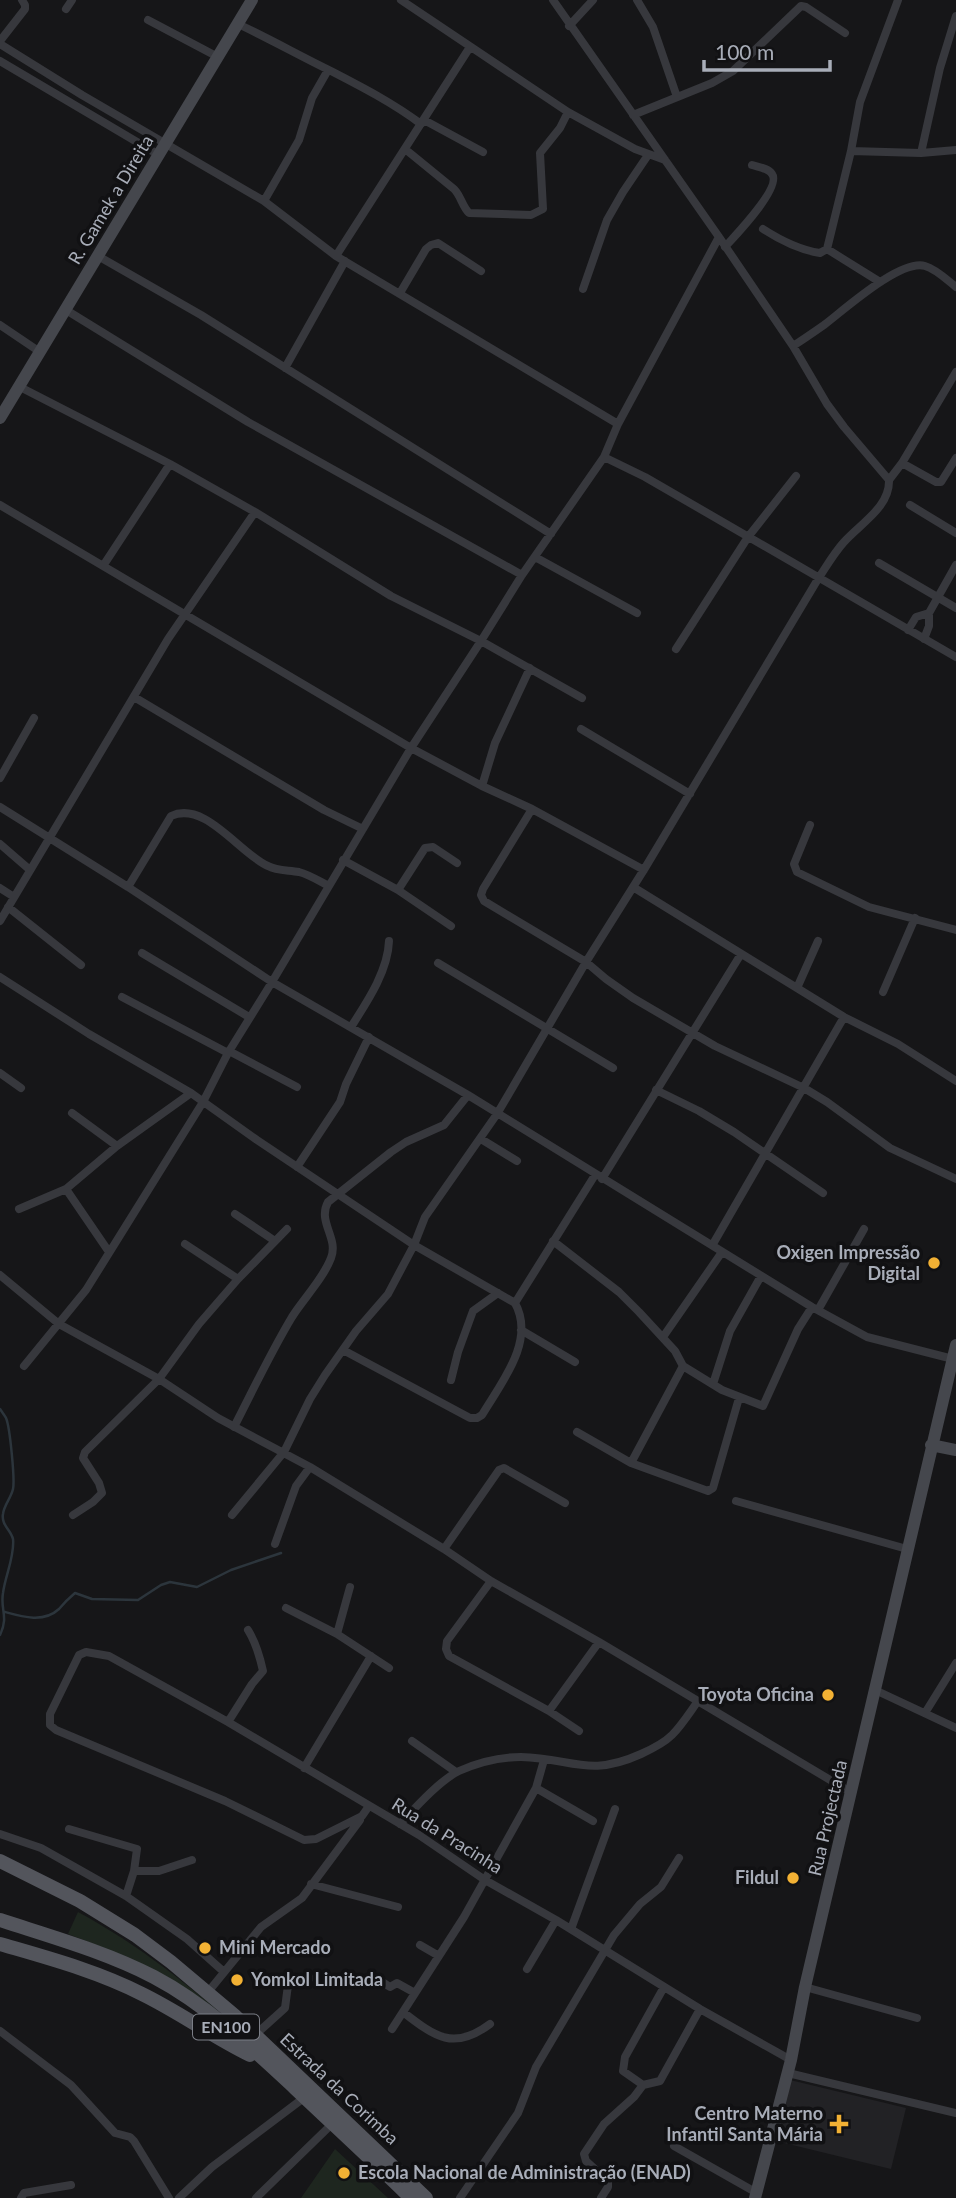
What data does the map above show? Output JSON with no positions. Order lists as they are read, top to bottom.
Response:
{
  "streets": {
    "main road": [
      "R. Gamek a Direita",
      "Rua Projectada",
      "EN100",
      "Estrada da Corimba"
    ],
    "street": ["Rua da Pracinha"]
  },
  "crossings": [
    ["Rua Projectada", "Rua da Pracinha"],
    ["EN100", "Estrada da Corimba"]
  ],
  "places": {
    "other": [
      "Oxigen Impressão Digital",
      "Toyota Oficina",
      "Fildul",
      "Mini Mercado",
      "Yomkol Limitada",
      "Escola Nacional de Administração (ENAD)"
    ],
    "health": ["Centro Materno Infantil Santa Mária"]
  },
  "scale_bar": "100 m"
}
